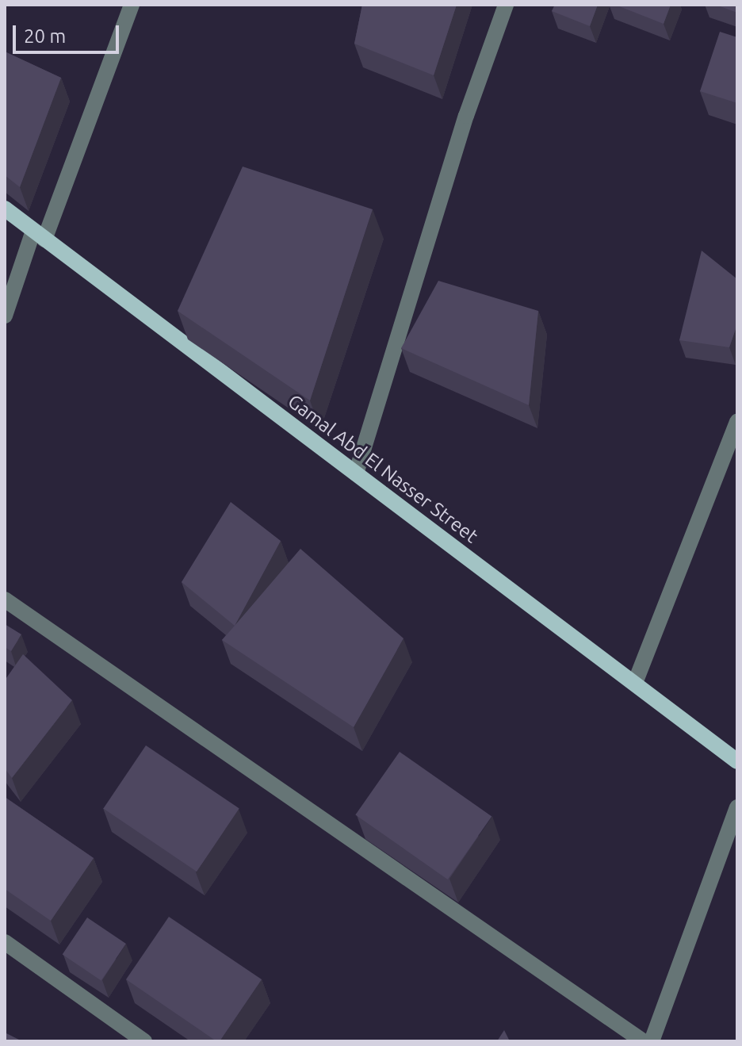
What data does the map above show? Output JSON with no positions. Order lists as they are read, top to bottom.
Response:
{
  "streets": {
    "main road": ["Gamal Abd El Nasser Street"]
  },
  "scale_bar": "20 m"
}
